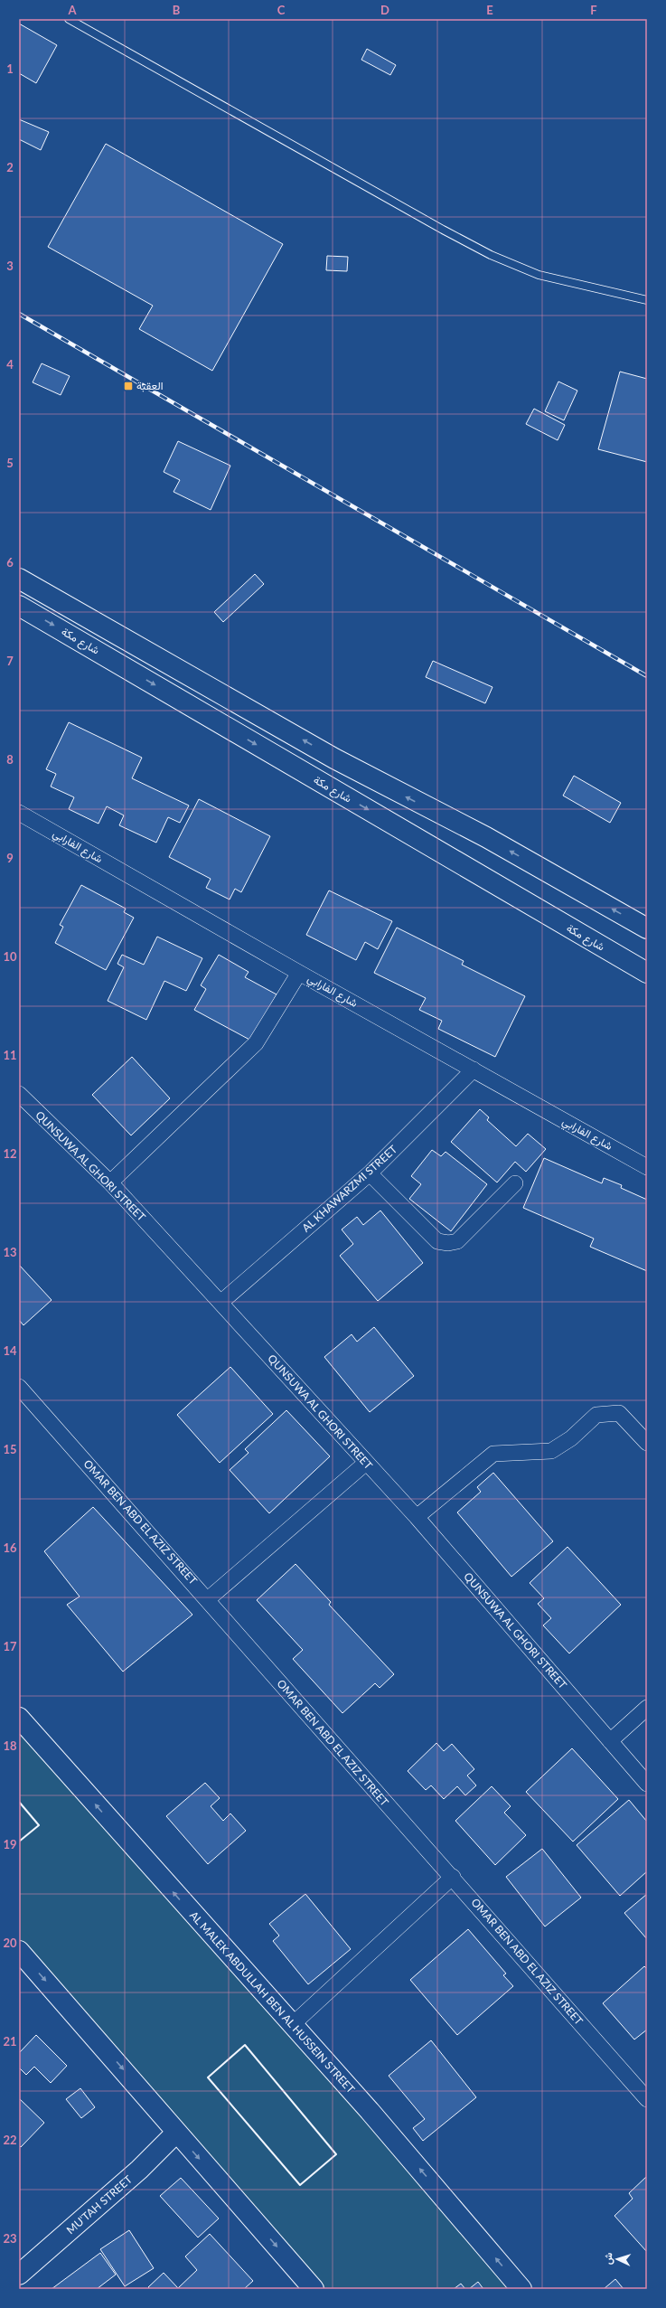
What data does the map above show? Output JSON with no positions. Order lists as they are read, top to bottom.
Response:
{
  "streets": {
    "main road": ["شارع مكة", "AL MALEK ABDULLAH BEN AL HUSSEIN STREET", "MU'TAH STREET"],
    "street": [
      "شارع الفارابي",
      "QUNSUWA AL GHORI STREET",
      "AL KHAWARZMI STREET",
      "OMAR BEN ABD EL AZIZ STREET"
    ]
  },
  "crossings": [
    ["شارع الفارابي", "AL KHAWARZMI STREET"],
    ["QUNSUWA AL GHORI STREET", "AL KHAWARZMI STREET"]
  ],
  "places": {
    "transit": ["العقبة"]
  },
  "north": "left",
  "grid": {
    "columns": [
      "A",
      "B",
      "C",
      "D",
      "E",
      "F"
    ],
    "rows": [
      "1",
      "2",
      "3",
      "4",
      "5",
      "6",
      "7",
      "8",
      "9",
      "10",
      "11",
      "12",
      "13",
      "14",
      "15",
      "16",
      "17",
      "18",
      "19",
      "20",
      "21",
      "22",
      "23"
    ]
  }
}
